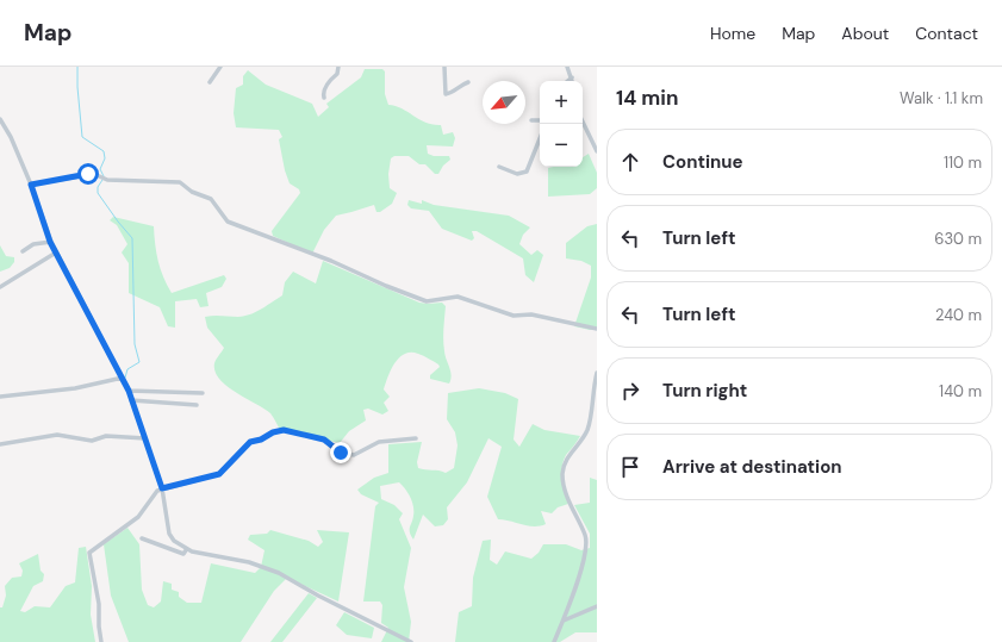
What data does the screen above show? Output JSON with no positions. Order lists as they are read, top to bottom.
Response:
{
  "north": "bottom left",
  "page": {
    "header": "Map",
    "nav": [
      "Home",
      "Map",
      "About",
      "Contact"
    ],
    "heading": ["14 min", "Walk · 1.1 km"],
    "map_buttons": ["+", "−"],
    "list": [
      ["Continue", "110 m"],
      ["Turn left", "630 m"],
      ["Turn left", "240 m"],
      ["Turn right", "140 m"],
      "Arrive at destination"
    ]
  }
}
